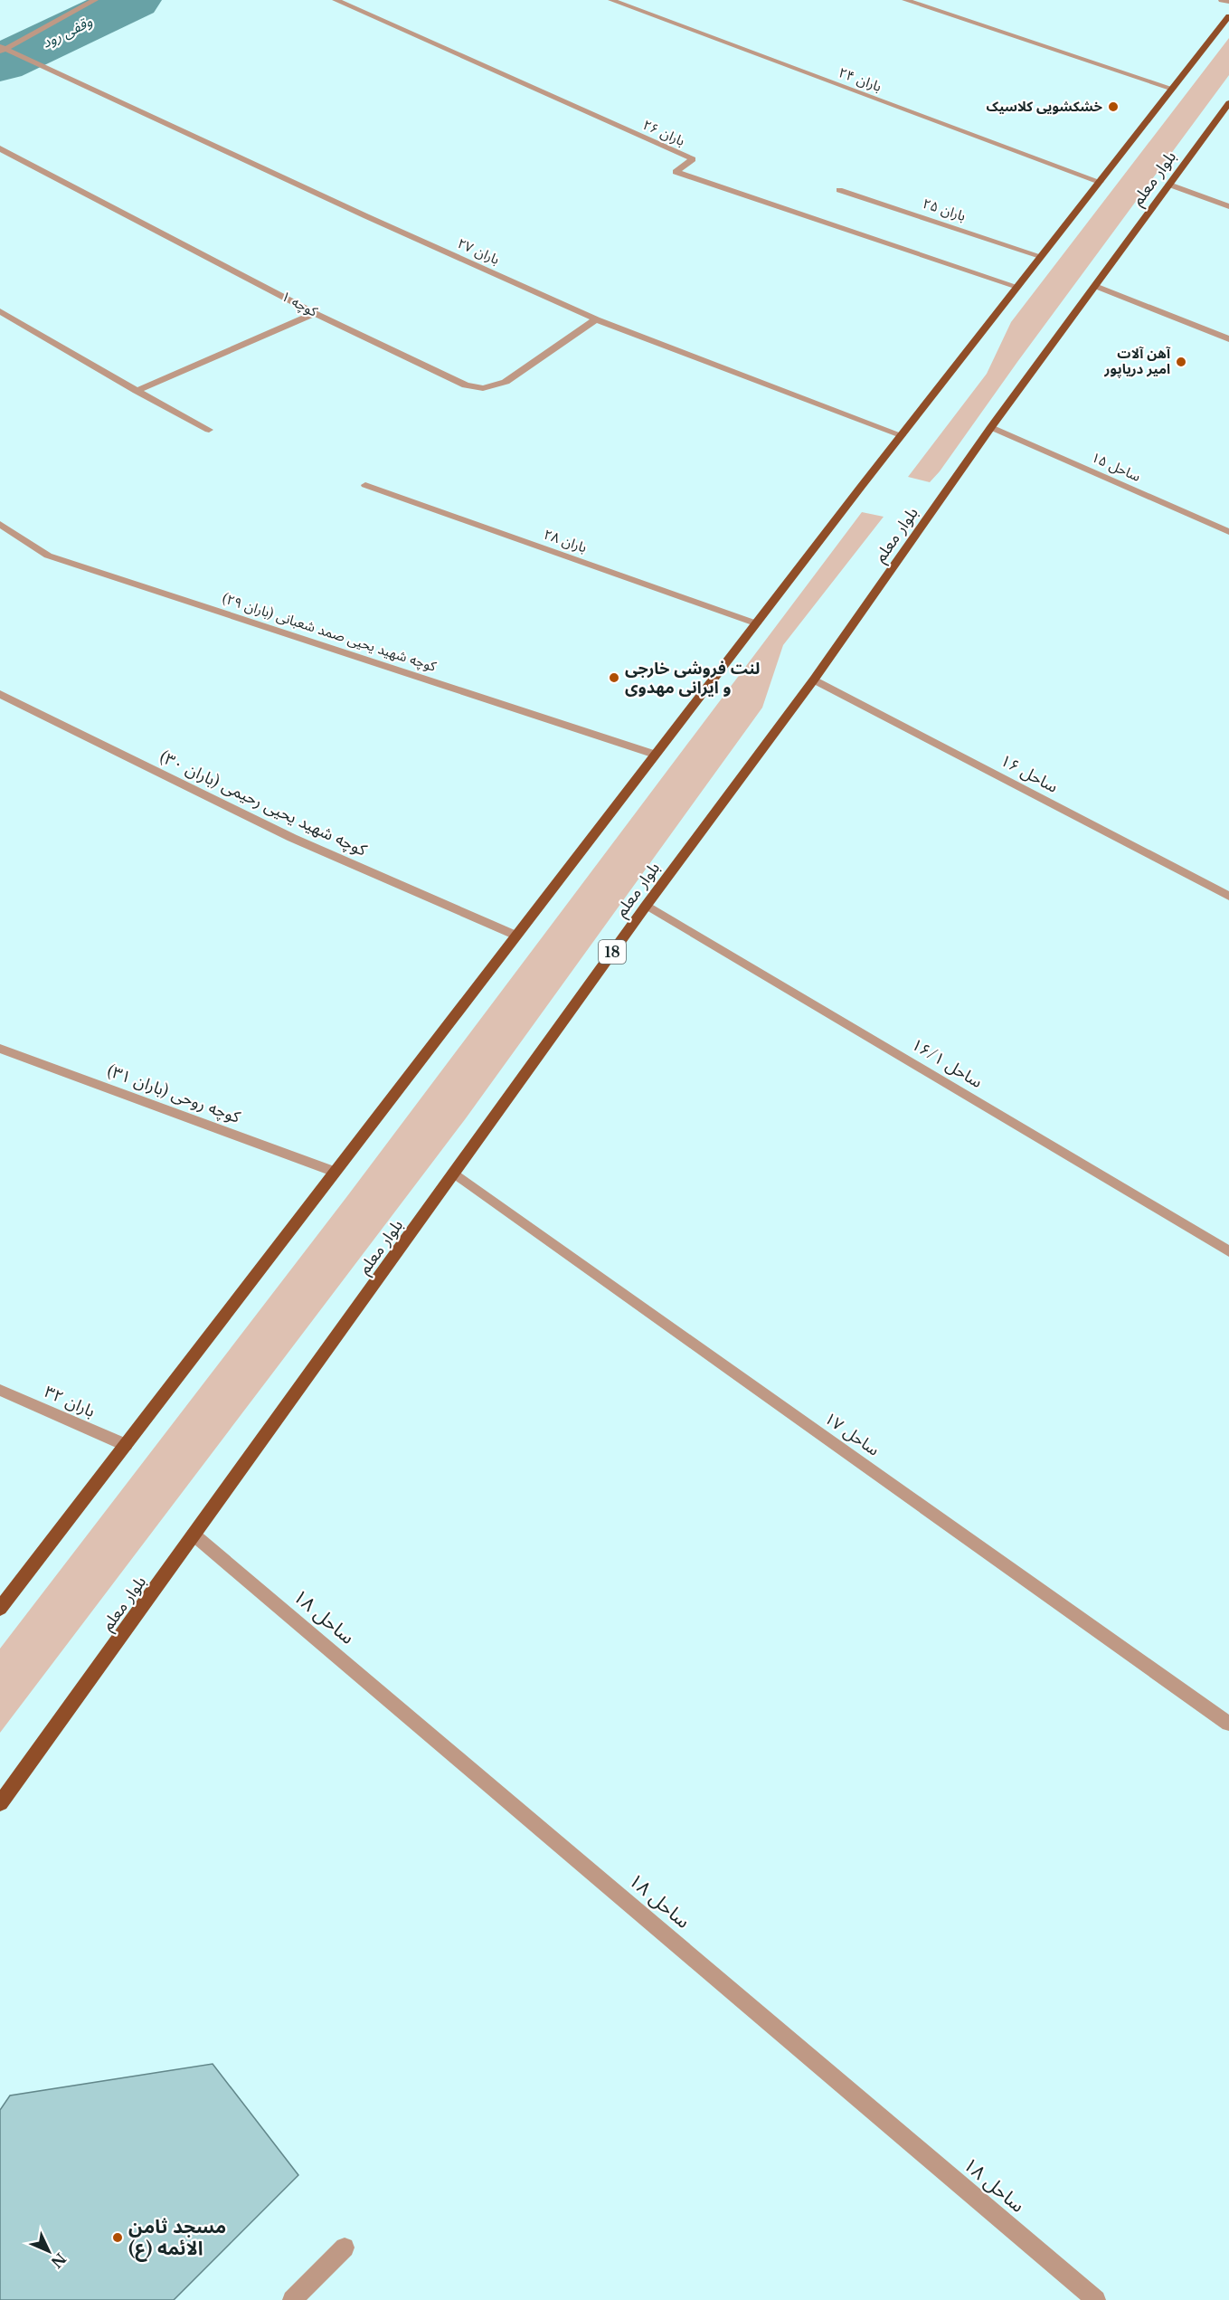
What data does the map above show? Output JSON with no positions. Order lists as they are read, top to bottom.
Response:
{
  "streets": {
    "main road": ["بلوار معلم", "18"],
    "street": [
      "باران ۲۴",
      "باران ۲۶",
      "باران ۲۵",
      "باران ۲۷",
      "کوچه ۱",
      "ساحل ۱۵",
      "باران ۲۸",
      "کوچه شهید یحیی صمد شعبانی (باران ۲۹)",
      "ساحل ۱۶",
      "کوچه شهید یحیی رحیمی (باران ۳۰)",
      "ساحل ۱۶/۱",
      "کوچه روحی (باران ۳۱)",
      "باران ۳۲",
      "ساحل ۱۷",
      "ساحل ۱۸"
    ]
  },
  "crossings": [
    ["بلوار معلم", "ساحل ۱۵"],
    ["بلوار معلم", "ساحل ۱۶"],
    ["بلوار معلم", "ساحل ۱۶/۱"],
    ["بلوار معلم", "ساحل ۱۷"],
    ["بلوار معلم", "ساحل ۱۸"],
    ["باران ۲۷", "کوچه ۱"]
  ],
  "water": ["وقفی رود"],
  "places": [
    "خشکشویی کلاسیک",
    "آهن آلات امیر دریاپور",
    "لنت فروشی خارجی و ایرانی مهدوی",
    "مسجد ثامن الائمه (ع)"
  ],
  "north": "bottom right"
}
